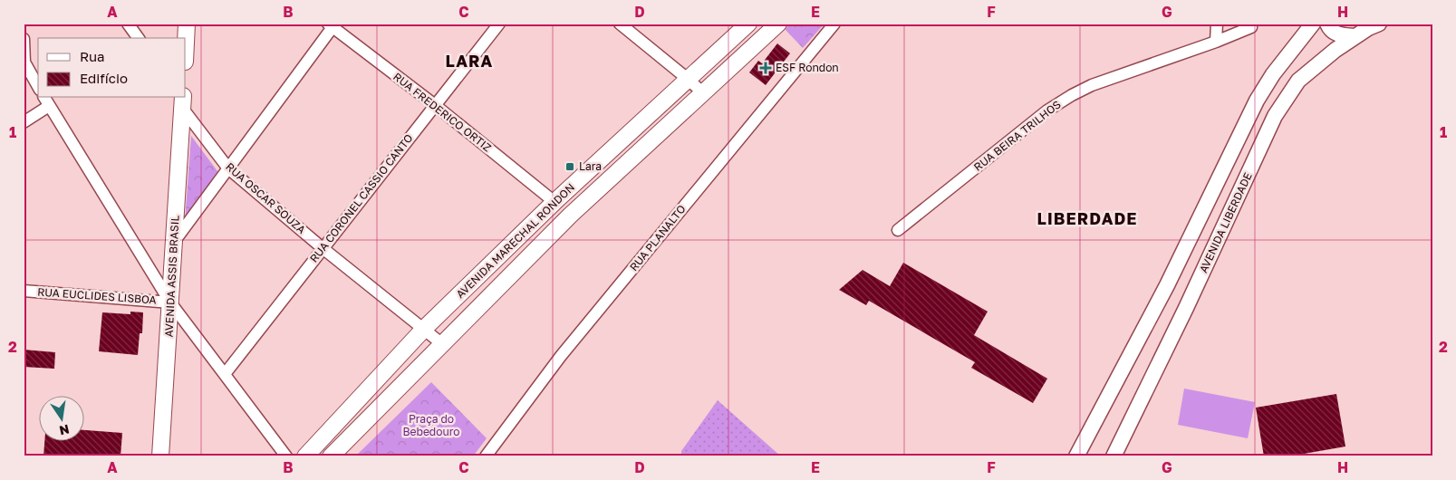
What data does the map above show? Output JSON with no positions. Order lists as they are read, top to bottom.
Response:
{
  "streets": {
    "main road": ["AVENIDA MARECHAL RONDON", "AVENIDA ASSIS BRASIL"],
    "street": [
      "RUA FREDERICO ORTIZ",
      "RUA BEIRA TRILHOS",
      "RUA OSCAR SOUZA",
      "RUA CORONEL CASSIO CANTO",
      "AVENIDA LIBERDADE",
      "RUA PLANALTO",
      "RUA EUCLIDES LISBOA"
    ]
  },
  "crossings": [
    ["RUA FREDERICO ORTIZ", "RUA CORONEL CASSIO CANTO"],
    ["RUA FREDERICO ORTIZ", "AVENIDA MARECHAL RONDON"],
    ["RUA OSCAR SOUZA", "RUA CORONEL CASSIO CANTO"],
    ["RUA OSCAR SOUZA", "AVENIDA MARECHAL RONDON"],
    ["RUA OSCAR SOUZA", "AVENIDA ASSIS BRASIL"],
    ["AVENIDA ASSIS BRASIL", "RUA EUCLIDES LISBOA"]
  ],
  "districts": ["LARA", "LIBERDADE"],
  "parks": ["Praça do Bebedouro"],
  "places": {
    "health": ["ESF Rondon"],
    "transit": ["Lara"]
  },
  "legend": ["Rua", "Edifício"],
  "north": "bottom",
  "grid": {
    "columns": [
      "A",
      "B",
      "C",
      "D",
      "E",
      "F",
      "G",
      "H"
    ],
    "rows": ["1", "2"]
  }
}
